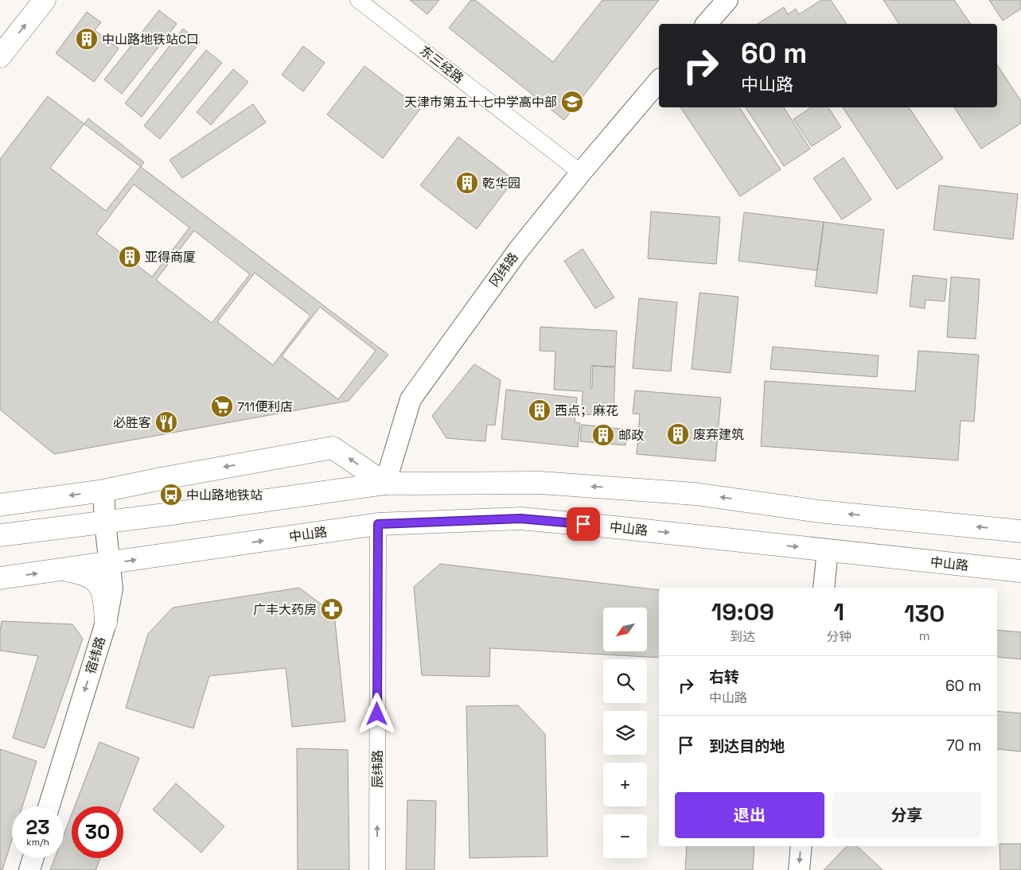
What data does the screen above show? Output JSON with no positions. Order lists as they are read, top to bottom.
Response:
{
  "streets": {
    "main road": ["中山路"],
    "street": [
      "东三经路",
      "冈纬路",
      "宿纬路",
      "辰纬路"
    ]
  },
  "crossings": [
    ["东三经路", "冈纬路"],
    ["中山路", "宿纬路"],
    ["中山路", "辰纬路"]
  ],
  "one_way": ["宿纬路", "辰纬路"],
  "places": {
    "building": [
      "中山路地铁站C口",
      "乾华园",
      "亚得商厦",
      "西点；麻花",
      "废弃建筑",
      "邮政"
    ],
    "school or university": ["天津市第五十七中学高中部"],
    "supermarket": ["711便利店"],
    "restaurant": ["必胜客"],
    "bus stop": ["中山路地铁站"],
    "pharmacy": ["广丰大药房"]
  },
  "north": "bottom left",
  "page": {
    "turn": ["60 m", "中山路"],
    "eta": [
      "19:09",
      "到达",
      "1",
      "分钟",
      "130",
      "m"
    ],
    "map_buttons": ["+", "−"],
    "list": [
      {
        "name": "右转",
        "note": "中山路",
        "value": "60 m"
      },
      {
        "name": "到达目的地",
        "value": "70 m"
      }
    ],
    "buttons": ["退出", "分享"],
    "speed": "23 km/h",
    "limit": "30"
  }
}
